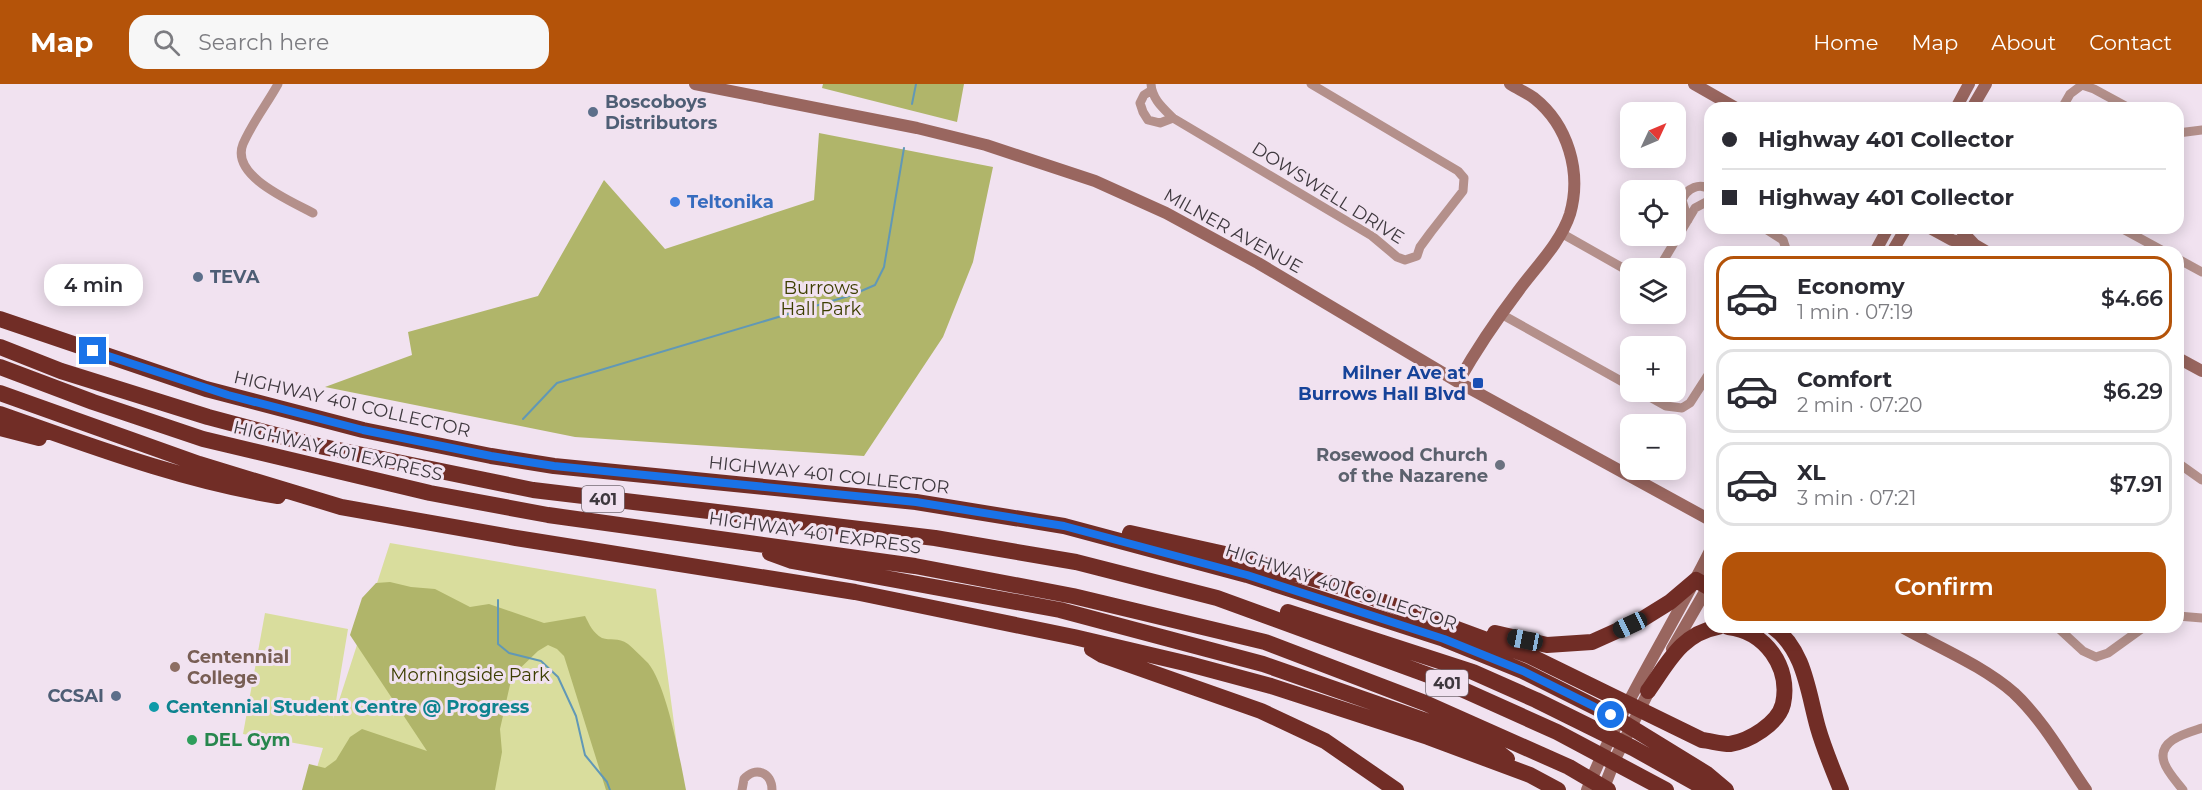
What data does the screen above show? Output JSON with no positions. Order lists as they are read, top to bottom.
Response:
{
  "streets": {
    "highway": ["HIGHWAY 401 COLLECTOR", "HIGHWAY 401 EXPRESS", "401"],
    "main road": ["MILNER AVENUE"],
    "street": ["DOWSWELL DRIVE"]
  },
  "parks": ["Burrows Hall Park", "Morningside Park"],
  "places": {
    "other": [
      "Boscoboys Distributors",
      "Teltonika",
      "TEVA",
      "Rosewood Church of the Nazarene",
      "Centennial College",
      "CCSAI",
      "Centennial Student Centre @ Progress",
      "DEL Gym"
    ],
    "transit": ["Milner Ave at Burrows Hall Blvd"]
  },
  "north": "top right",
  "page": {
    "header": "Map",
    "search": "Search here",
    "nav": [
      "Home",
      "Map",
      "About",
      "Contact"
    ],
    "map_buttons": ["+", "−"],
    "banner": ["Highway 401 Collector", "Highway 401 Collector"],
    "list": [
      {
        "name": "Economy",
        "note": "1 min · 07:19",
        "value": "$4.66"
      },
      {
        "name": "Comfort",
        "note": "2 min · 07:20",
        "value": "$6.29"
      },
      {
        "name": "XL",
        "note": "3 min · 07:21",
        "value": "$7.91"
      }
    ],
    "bubble": "4 min",
    "buttons": "Confirm"
  }
}
